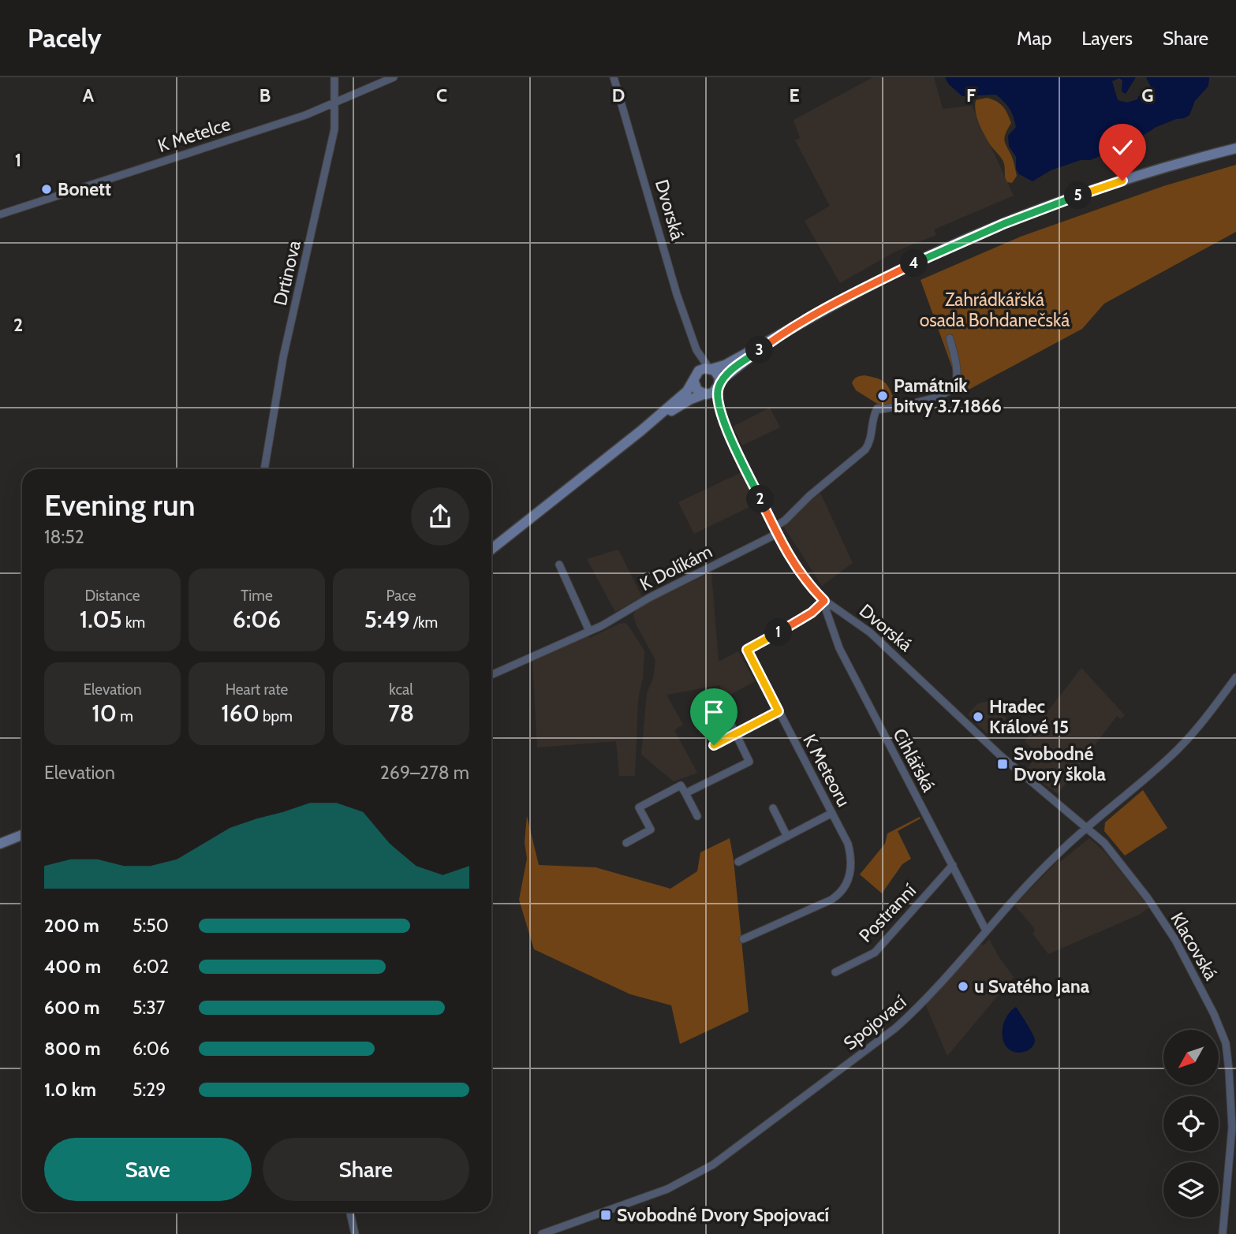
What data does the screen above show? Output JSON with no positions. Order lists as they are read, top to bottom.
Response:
{
  "streets": {
    "main road": ["Dvorská"],
    "street": [
      "K Metelce",
      "Drtinova",
      "K Dolíkám",
      "Cihlářská",
      "K Meteoru",
      "Postranní",
      "Klacovská",
      "Spojovací"
    ]
  },
  "crossings": [
    ["K Metelce", "Drtinova"],
    ["Dvorská", "K Dolíkám"],
    ["Dvorská", "Cihlářská"],
    ["Dvorská", "K Meteoru"],
    ["Dvorská", "Klacovská"],
    ["Dvorská", "Spojovací"],
    ["Cihlářská", "K Meteoru"],
    ["Cihlářská", "Postranní"],
    ["Cihlářská", "Spojovací"],
    ["Klacovská", "Spojovací"]
  ],
  "parks": ["Zahrádkářská osada Bohdanečská"],
  "places": {
    "other": [
      "Bonett",
      "Památník bitvy 3.7.1866",
      "Hradec Králové 15",
      "u Svatého Jana"
    ],
    "transit": ["Svobodné Dvory škola", "Svobodné Dvory Spojovací"]
  },
  "north": "bottom left",
  "page": {
    "header": "Pacely",
    "nav": ["Map", "Layers", "Share"],
    "pins": [
      "5",
      "4",
      "3",
      "2",
      "1"
    ],
    "heading": ["Evening run", "18:52"],
    "stats": [
      ["Distance", "1.05 km"],
      ["Time", "6:06"],
      ["Pace", "5:49 /km"],
      ["Elevation", "10 m"],
      ["Heart rate", "160 bpm"],
      ["kcal", "78"]
    ],
    "chart": ["Elevation", "269–278 m"],
    "list": [
      {
        "name": "200 m",
        "note": "5:50"
      },
      {
        "name": "400 m",
        "note": "6:02"
      },
      {
        "name": "600 m",
        "note": "5:37"
      },
      {
        "name": "800 m",
        "note": "6:06"
      },
      {
        "name": "1.0 km",
        "note": "5:29"
      }
    ],
    "buttons": ["Save", "Share"]
  },
  "grid": {
    "columns": [
      "A",
      "B",
      "C",
      "D",
      "E",
      "F",
      "G"
    ],
    "rows": ["1", "2"]
  }
}
